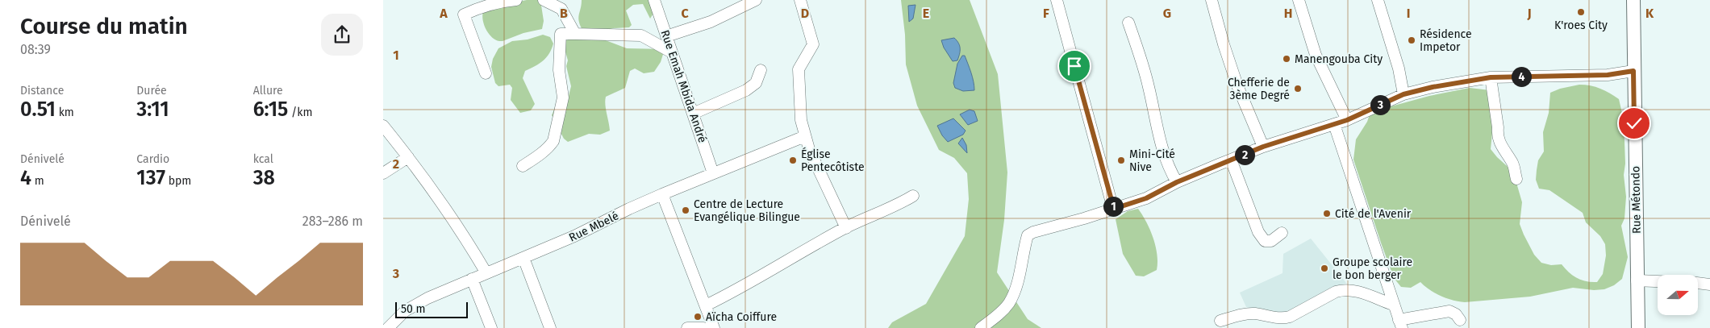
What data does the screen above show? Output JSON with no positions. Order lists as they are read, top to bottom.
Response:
{
  "streets": {
    "street": ["Rue Emah Mbida André", "Rue Métondo", "Rue Mbelé"]
  },
  "crossings": [
    ["Rue Emah Mbida André", "Rue Mbelé"]
  ],
  "places": [
    "K'roes City",
    "Résidence Impetor",
    "Manengouba City",
    "Chefferie de 3ème Degré",
    "Église Pentecôtiste",
    "Mini-Cité Nive",
    "Centre de Lecture Evangélique Bilingue",
    "Cité de l'Avenir",
    "Groupe scolaire le bon berger",
    "Aïcha Coiffure"
  ],
  "scale_bar": "50 m",
  "north": "right",
  "page": {
    "heading": ["Course du matin", "08:39"],
    "pins": [
      "4",
      "3",
      "2",
      "1"
    ],
    "stats": [
      ["Distance", "0.51 km"],
      ["Durée", "3:11"],
      ["Allure", "6:15 /km"],
      ["Dénivelé", "4 m"],
      ["Cardio", "137 bpm"],
      ["kcal", "38"]
    ],
    "chart": ["Dénivelé", "283–286 m"],
    "scale": "50 m"
  },
  "grid": {
    "columns": [
      "A",
      "B",
      "C",
      "D",
      "E",
      "F",
      "G",
      "H",
      "I",
      "J",
      "K"
    ],
    "rows": ["1", "2", "3"]
  }
}
